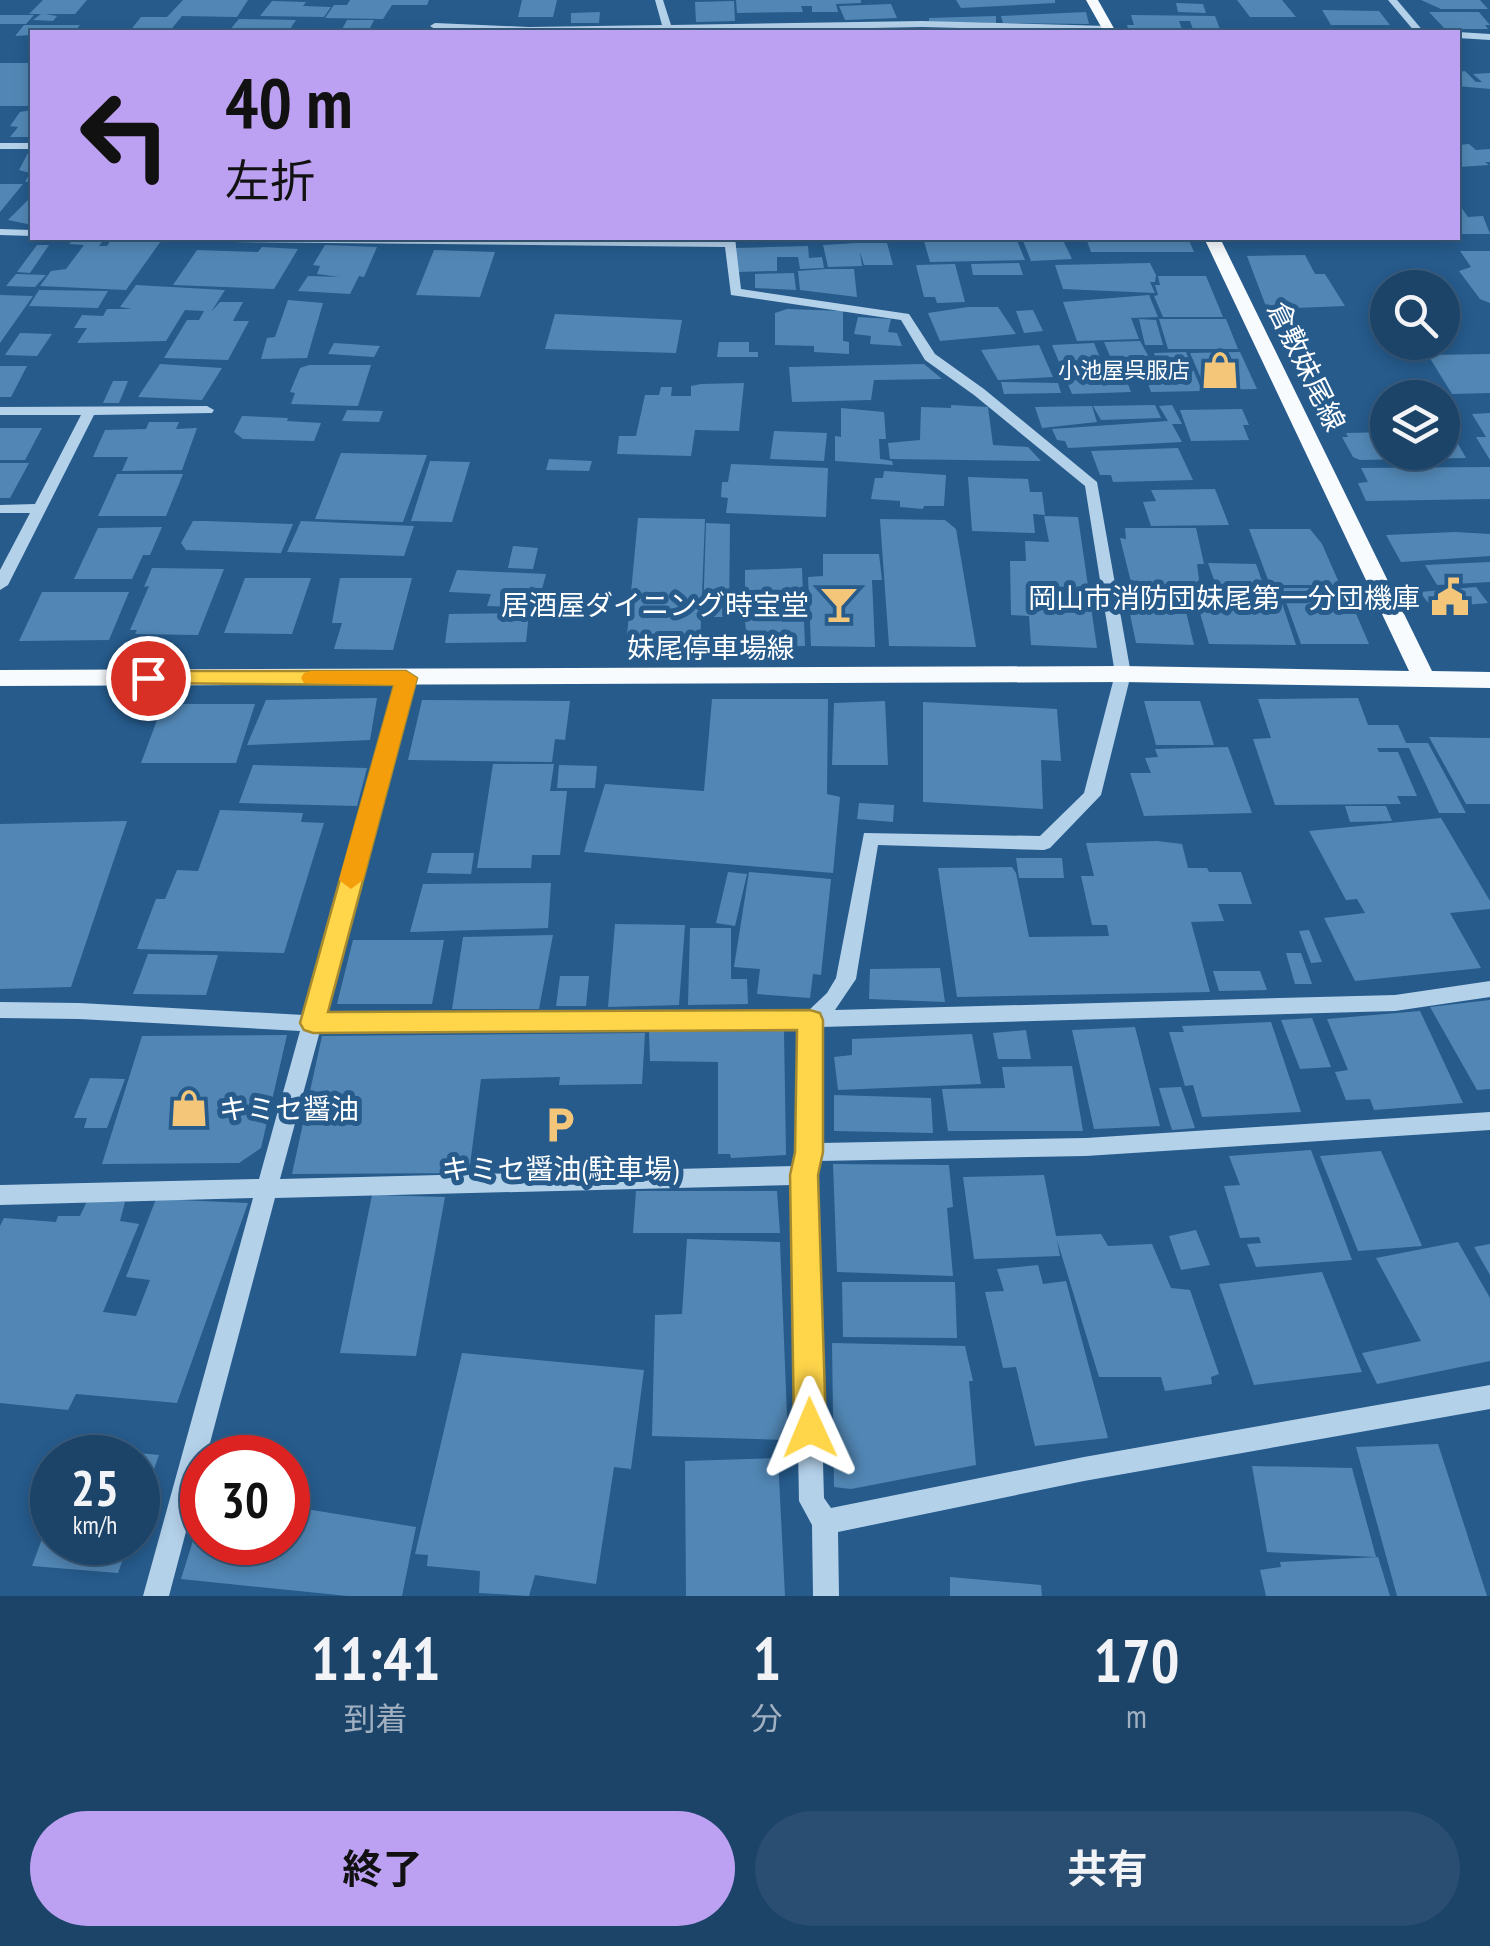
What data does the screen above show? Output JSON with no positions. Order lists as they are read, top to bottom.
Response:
{
  "streets": {
    "main road": ["倉敷妹尾線", "妹尾停車場線"]
  },
  "crossings": [
    ["倉敷妹尾線", "妹尾停車場線"]
  ],
  "places": {
    "shop": ["小池屋呉服店", "キミセ醤油"],
    "public building": ["岡山市消防団妹尾第一分団機庫"],
    "bar": ["居酒屋ダイニング時宝堂"],
    "parking": ["キミセ醤油(駐車場)"]
  },
  "page": {
    "turn": ["40 m", "左折"],
    "speed": "25 km/h",
    "limit": "30",
    "eta": [
      "11:41",
      "到着",
      "1",
      "分",
      "170",
      "m"
    ],
    "buttons": ["終了", "共有"]
  }
}
